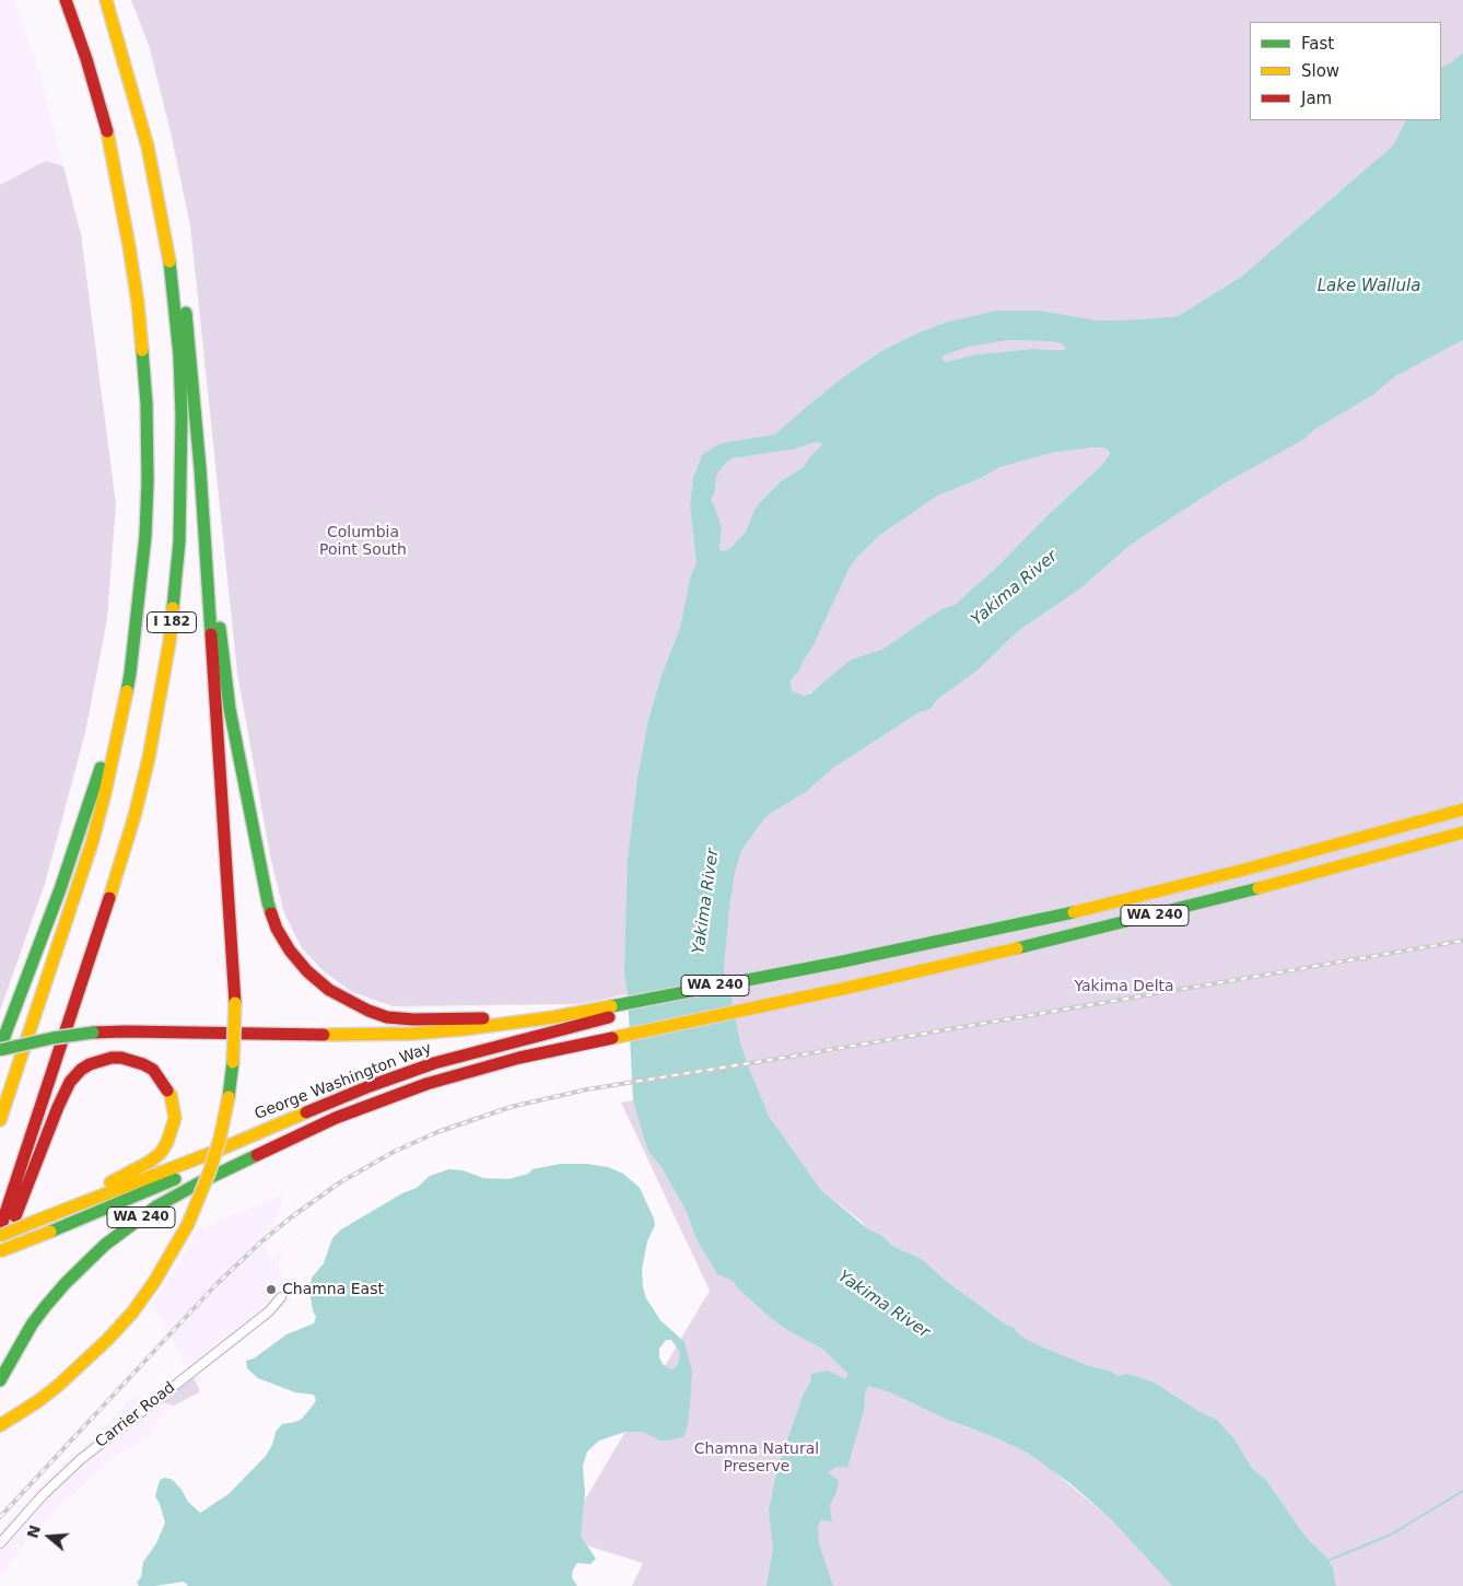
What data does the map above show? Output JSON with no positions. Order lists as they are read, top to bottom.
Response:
{
  "streets": {
    "highway": ["I 182", "WA 240", "George Washington Way"],
    "street": ["Carrier Road"]
  },
  "crossings": [
    ["WA 240", "George Washington Way"]
  ],
  "water": ["Lake Wallula", "Yakima River"],
  "parks": ["Columbia Point South", "Yakima Delta", "Chamna Natural Preserve"],
  "places": ["Chamna East"],
  "legend": ["Fast", "Slow", "Jam"],
  "north": "left"
}
